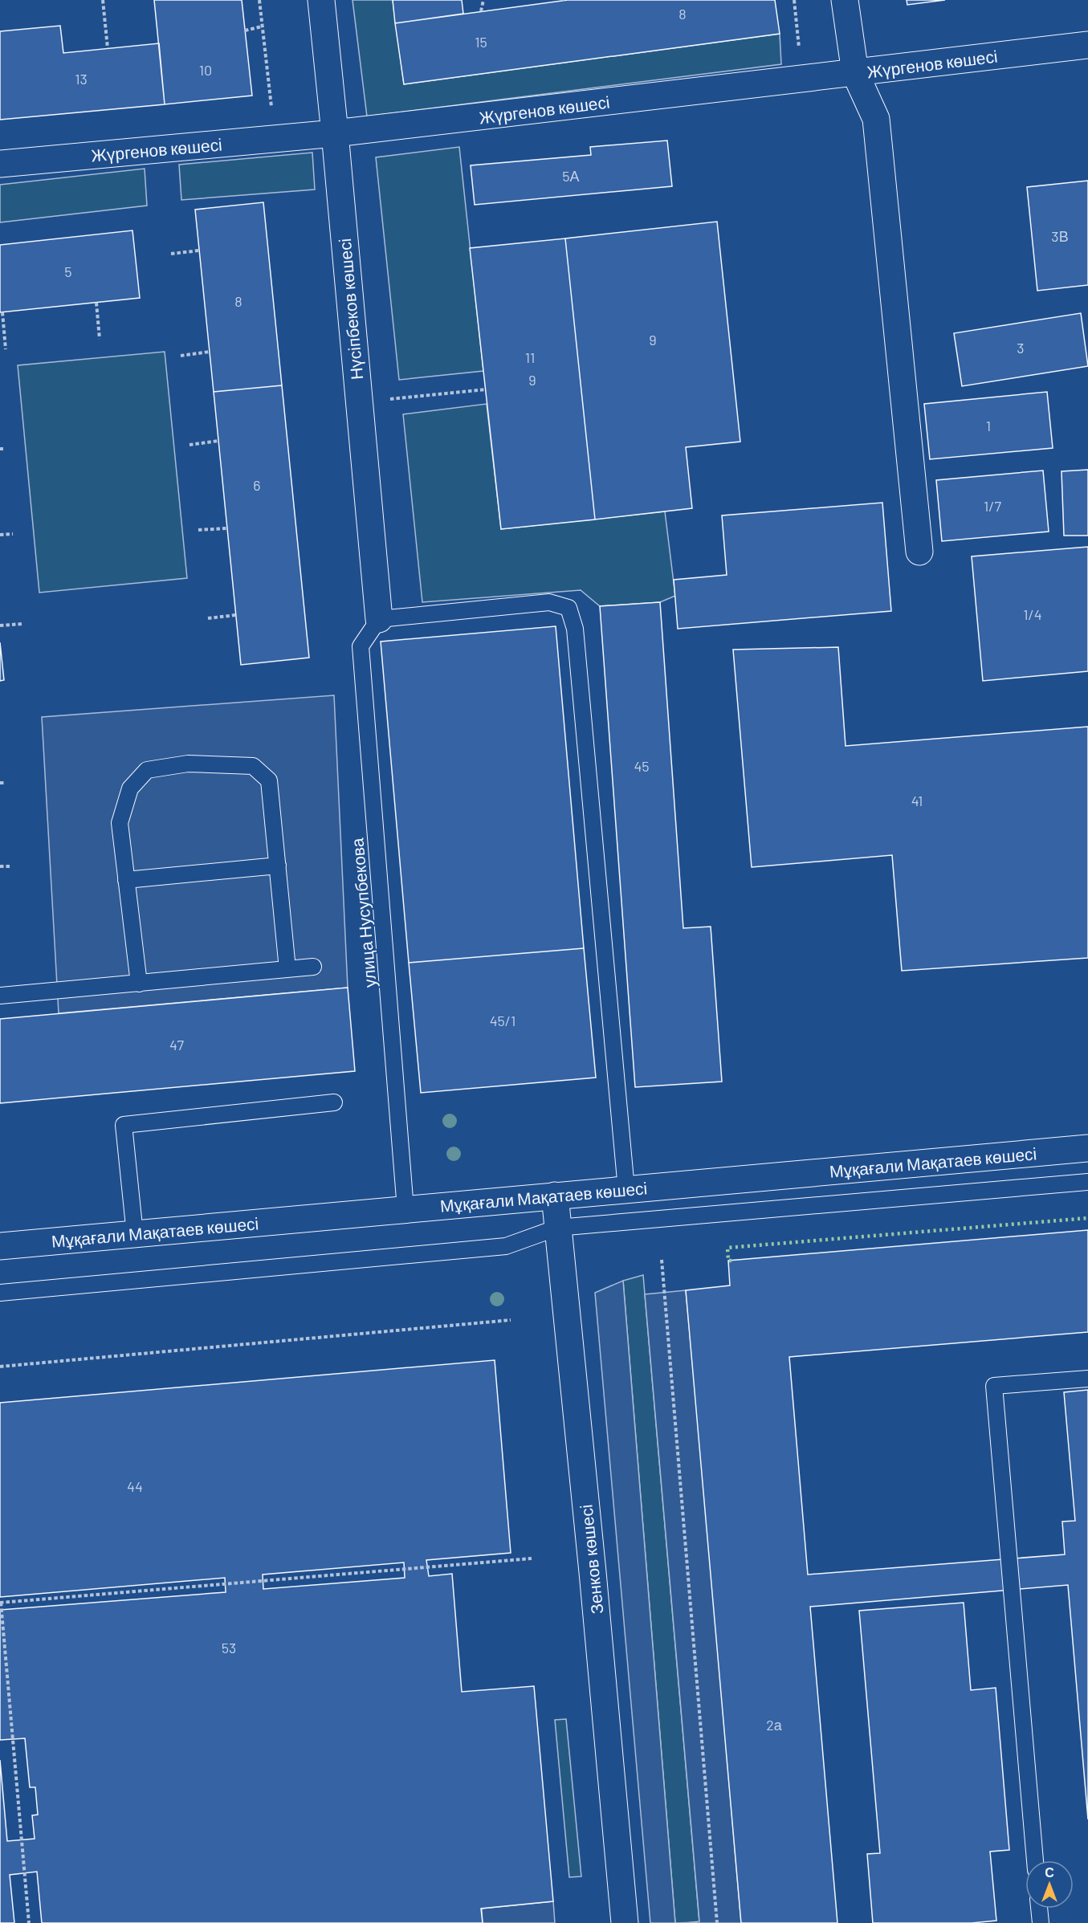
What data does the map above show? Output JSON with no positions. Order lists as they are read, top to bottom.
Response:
{
  "streets": {
    "street": [
      "Жүргенов көшесі",
      "Нүсіпбеков көшесі",
      "Мұқағали Мақатаев көшесі",
      "Зенков көшесі"
    ],
    "lane": ["улица Нусупбекова"]
  },
  "crossings": [
    ["Жүргенов көшесі", "Нүсіпбеков көшесі"],
    ["Нүсіпбеков көшесі", "улица Нусупбекова"],
    ["улица Нусупбекова", "Мұқағали Мақатаев көшесі"],
    ["Мұқағали Мақатаев көшесі", "Зенков көшесі"]
  ],
  "house_numbers": [
    "8",
    "15",
    "10",
    "13",
    "5А",
    "3В",
    "5",
    "8",
    "9",
    "3",
    "11",
    "9",
    "1",
    "6",
    "1/7",
    "1/4",
    "45",
    "41",
    "45/1",
    "47",
    "44",
    "53",
    "2а"
  ],
  "north": "top"
}
